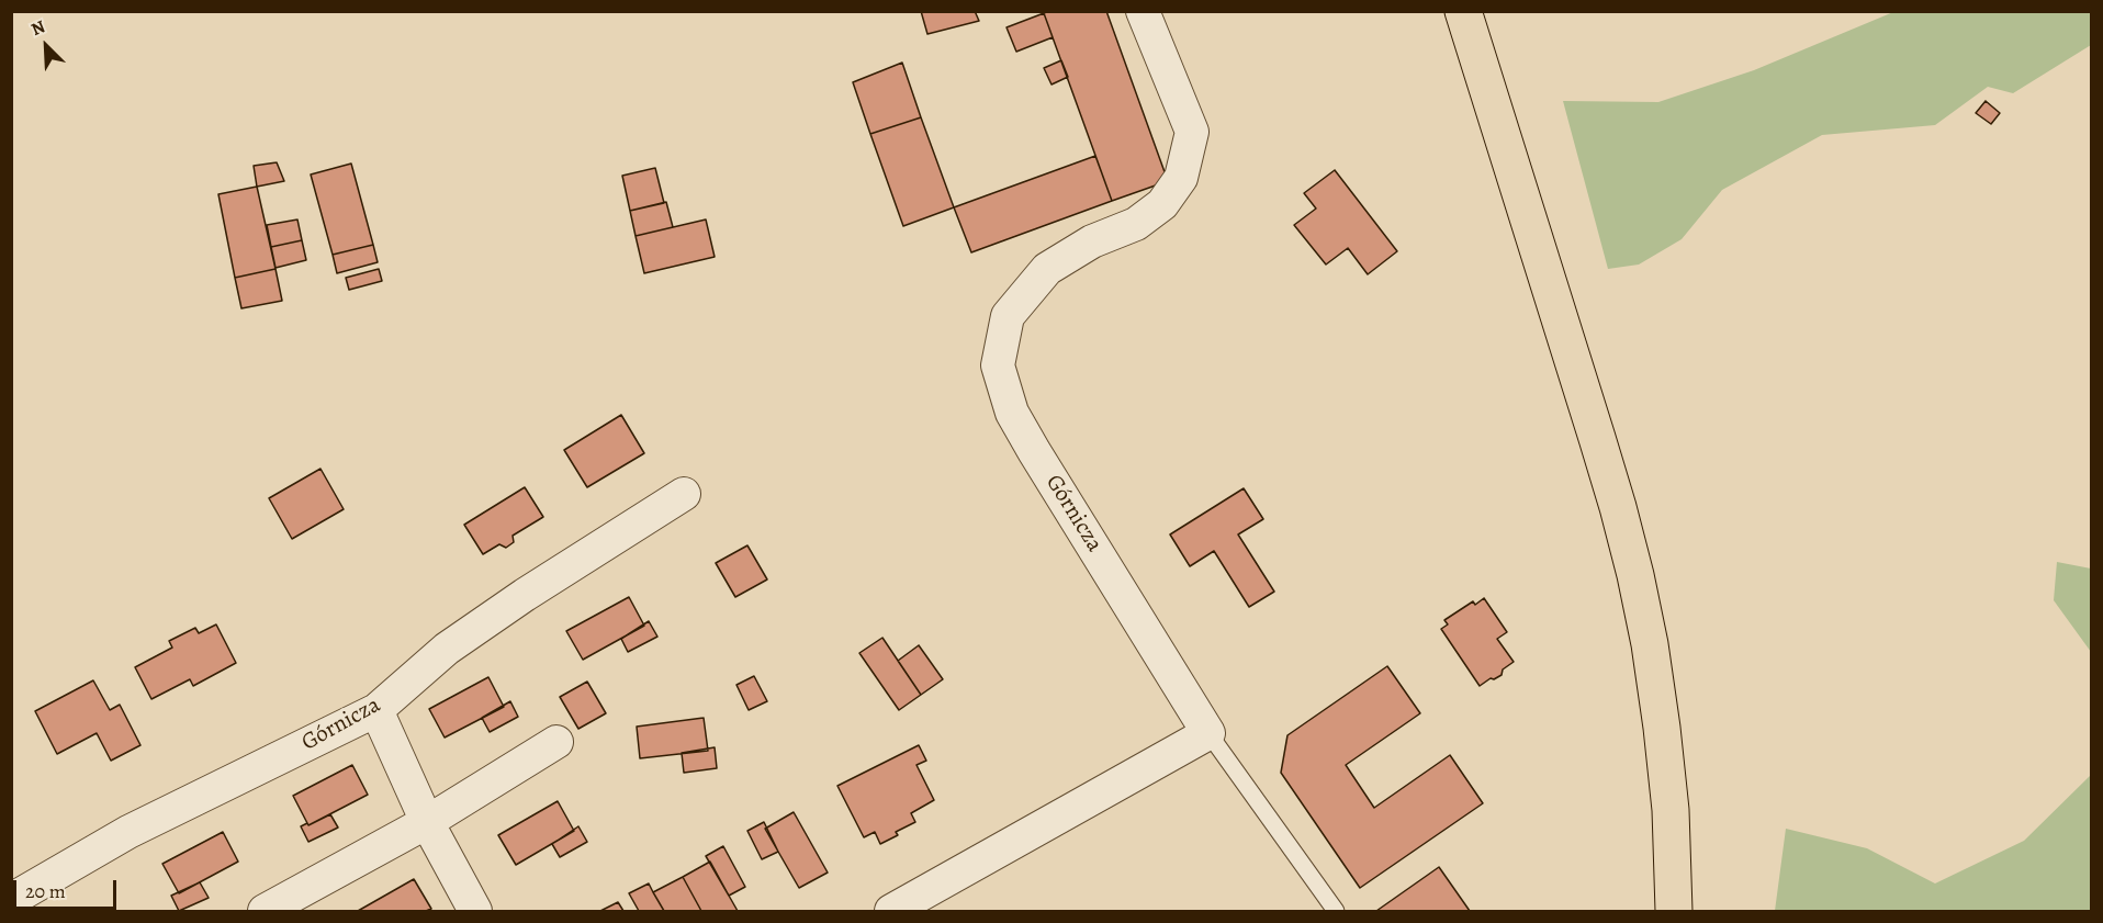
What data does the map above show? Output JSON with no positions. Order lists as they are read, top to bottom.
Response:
{
  "streets": {
    "street": ["Górnicza"]
  },
  "scale_bar": "20 m",
  "north": "top left"
}
